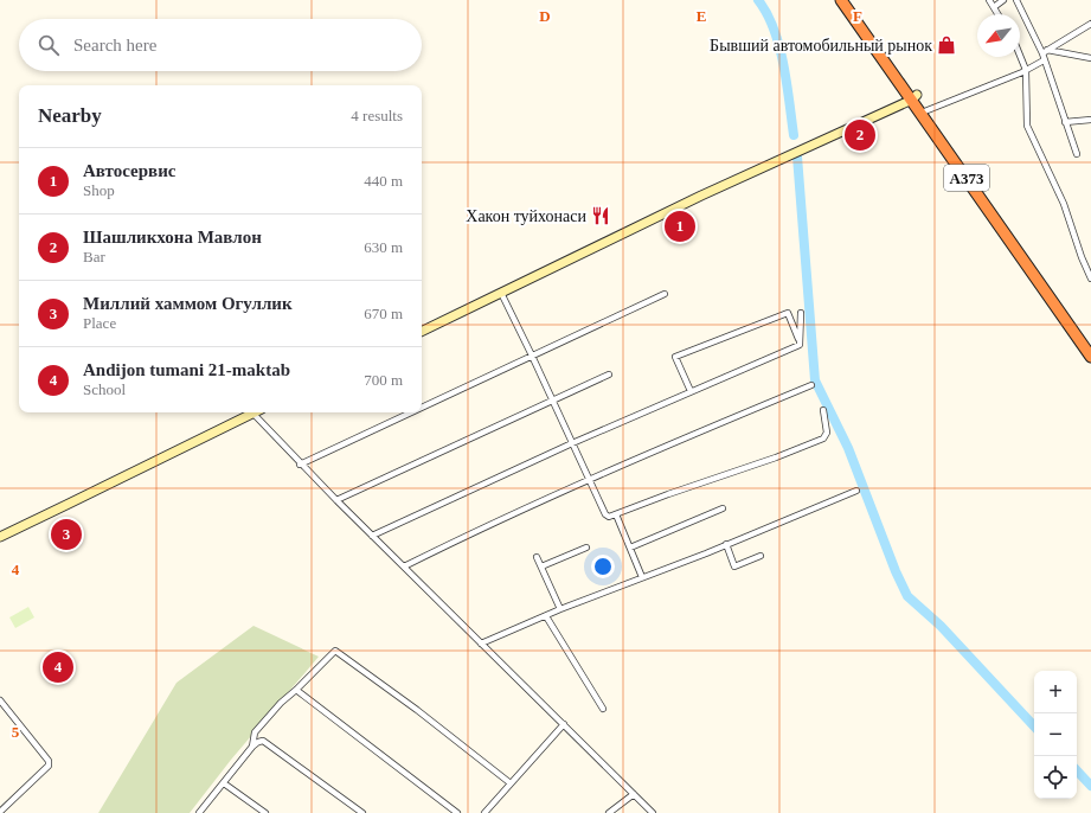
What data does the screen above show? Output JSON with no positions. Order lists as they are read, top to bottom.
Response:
{
  "streets": {
    "highway": ["A373"]
  },
  "places": {
    "shop": ["Бывший автомобильный рынок"],
    "restaurant": ["Хакон туйхонаси"]
  },
  "north": "bottom left",
  "page": {
    "search": "Search here",
    "heading": ["Nearby", "4 results"],
    "pins": [
      "2",
      "1",
      "3",
      "4"
    ],
    "list": [
      {
        "mark": "1",
        "name": "Автосервис",
        "note": "Shop",
        "value": "440 m"
      },
      {
        "mark": "2",
        "name": "Шашликхона Мавлон",
        "note": "Bar",
        "value": "630 m"
      },
      {
        "mark": "3",
        "name": "Миллий хаммом Огуллик",
        "note": "Place",
        "value": "670 m"
      },
      {
        "mark": "4",
        "name": "Andijon tumani 21-maktab",
        "note": "School",
        "value": "700 m"
      }
    ],
    "map_buttons": ["+", "−"]
  },
  "grid": {
    "columns": ["D", "E", "F"],
    "rows": ["4", "5"]
  }
}
